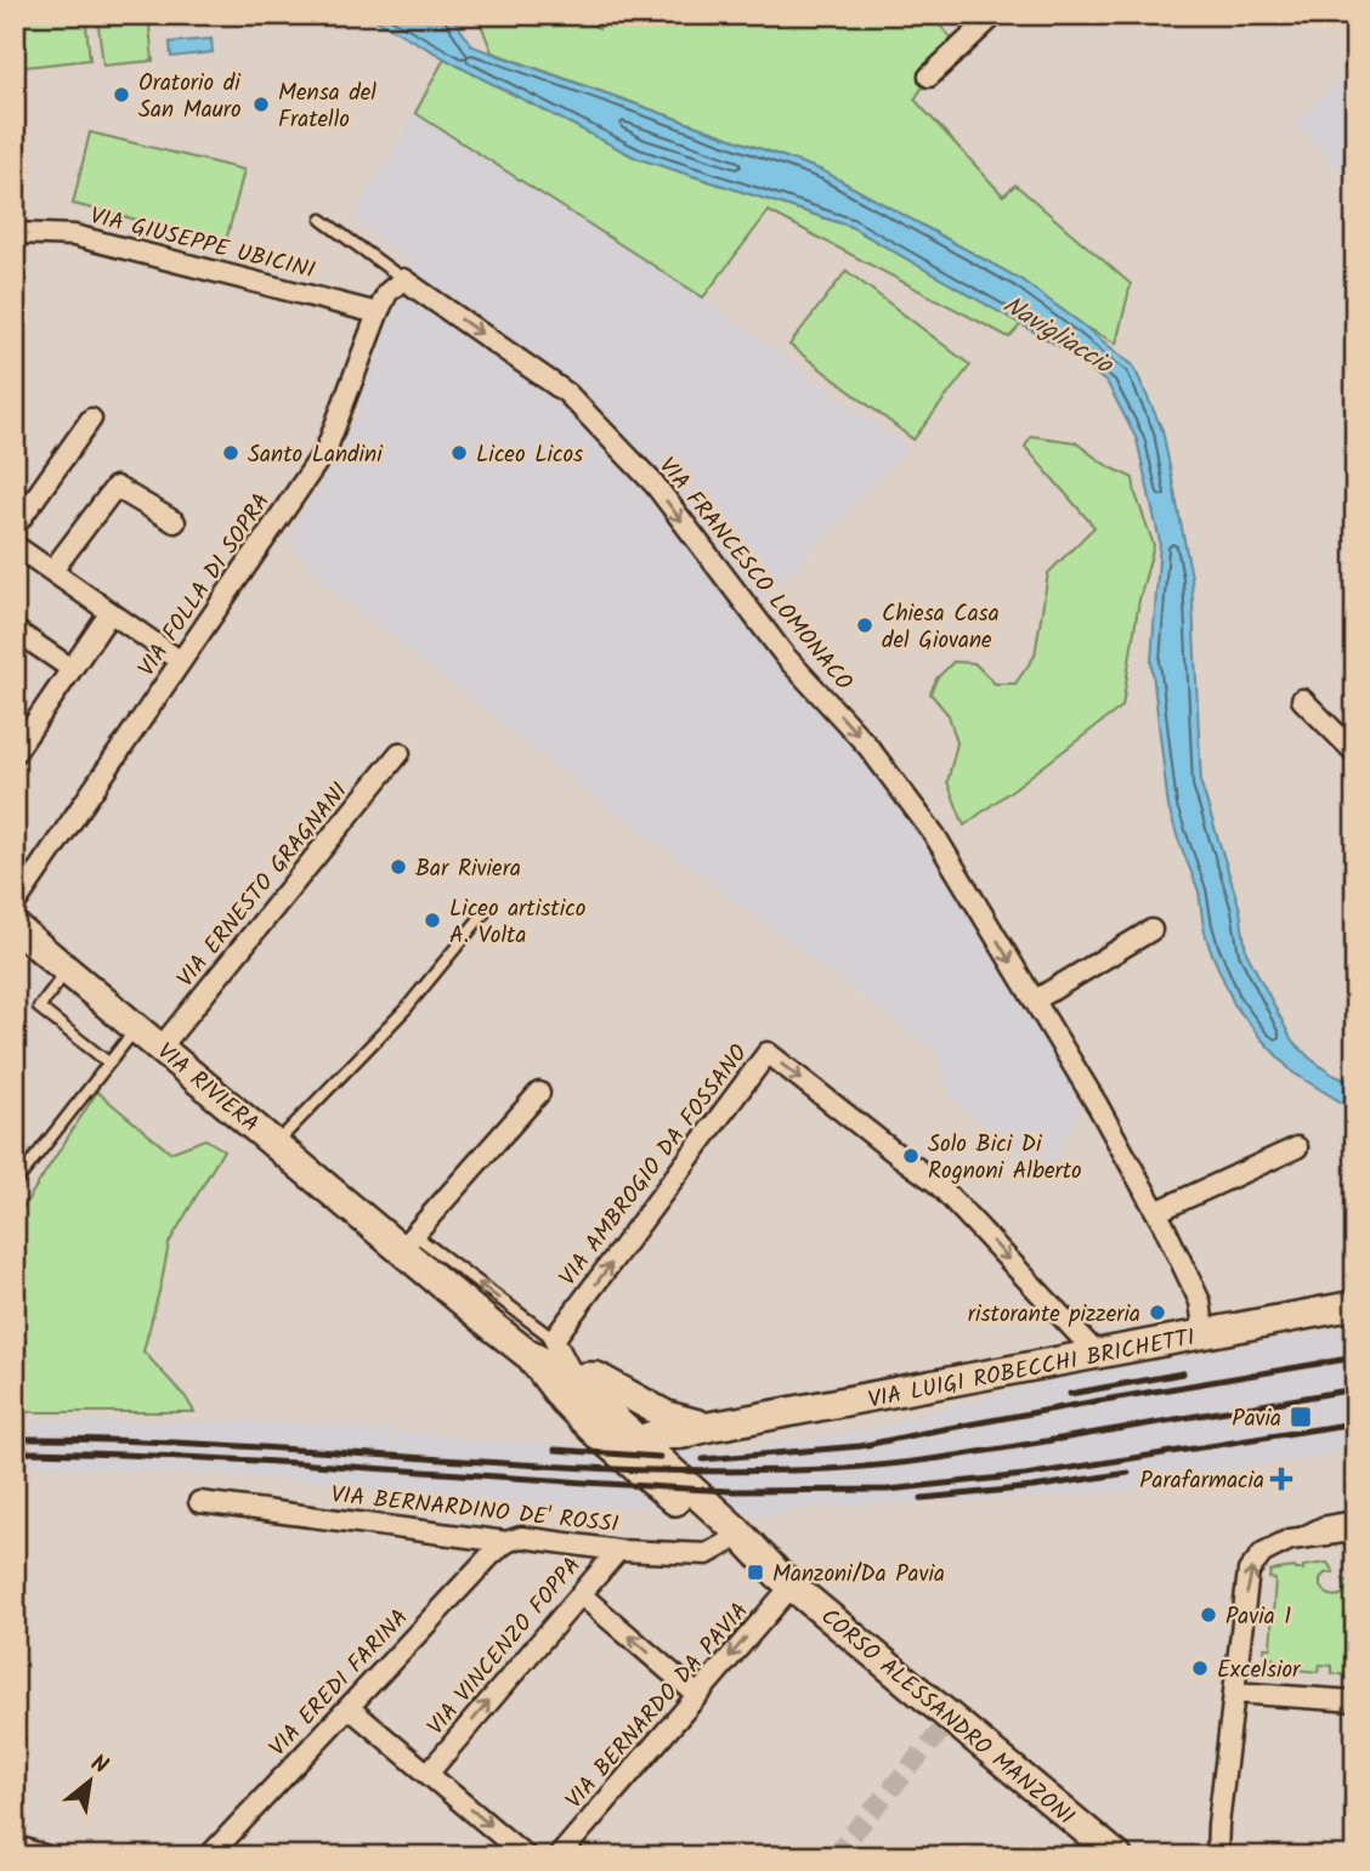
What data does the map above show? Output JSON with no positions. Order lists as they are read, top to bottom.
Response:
{
  "streets": {
    "street": [
      "VIA GIUSEPPE UBICINI",
      "VIA FRANCESCO LOMONACO",
      "VIA FOLLA DI SOPRA",
      "VIA ERNESTO GRAGNANI",
      "VIA RIVIERA",
      "VIA AMBROGIO DA FOSSANO",
      "VIA LUIGI ROBECCHI BRICHETTI",
      "VIA BERNARDINO DE' ROSSI",
      "VIA VINCENZO FOPPA",
      "VIA EREDI FARINA",
      "VIA BERNARDO DA PAVIA",
      "CORSO ALESSANDRO MANZONI"
    ]
  },
  "crossings": [
    ["VIA GIUSEPPE UBICINI", "VIA FOLLA DI SOPRA"],
    ["VIA FRANCESCO LOMONACO", "VIA FOLLA DI SOPRA"],
    ["VIA FRANCESCO LOMONACO", "VIA LUIGI ROBECCHI BRICHETTI"],
    ["VIA ERNESTO GRAGNANI", "VIA RIVIERA"],
    ["VIA RIVIERA", "VIA AMBROGIO DA FOSSANO"],
    ["VIA RIVIERA", "VIA LUIGI ROBECCHI BRICHETTI"],
    ["VIA RIVIERA", "CORSO ALESSANDRO MANZONI"],
    ["VIA AMBROGIO DA FOSSANO", "VIA LUIGI ROBECCHI BRICHETTI"],
    ["VIA LUIGI ROBECCHI BRICHETTI", "CORSO ALESSANDRO MANZONI"],
    ["VIA BERNARDINO DE' ROSSI", "VIA VINCENZO FOPPA"],
    ["VIA BERNARDINO DE' ROSSI", "VIA EREDI FARINA"],
    ["VIA BERNARDINO DE' ROSSI", "CORSO ALESSANDRO MANZONI"],
    ["VIA BERNARDO DA PAVIA", "CORSO ALESSANDRO MANZONI"]
  ],
  "one_way": ["VIA FRANCESCO LOMONACO", "VIA VINCENZO FOPPA", "VIA BERNARDO DA PAVIA"],
  "water": ["Navigliaccio"],
  "places": {
    "other": [
      "Oratorio di San Mauro",
      "Mensa del Fratello",
      "Santo Landini",
      "Liceo Licos",
      "Chiesa Casa del Giovane",
      "Bar Riviera",
      "Liceo artistico A. Volta",
      "Solo Bici Di Rognoni Alberto",
      "ristorante pizzeria",
      "Pavia 1",
      "Excelsior"
    ],
    "transit": ["Pavia", "Manzoni/Da Pavia"],
    "health": ["Parafarmacia"]
  },
  "north": "top right"
}
